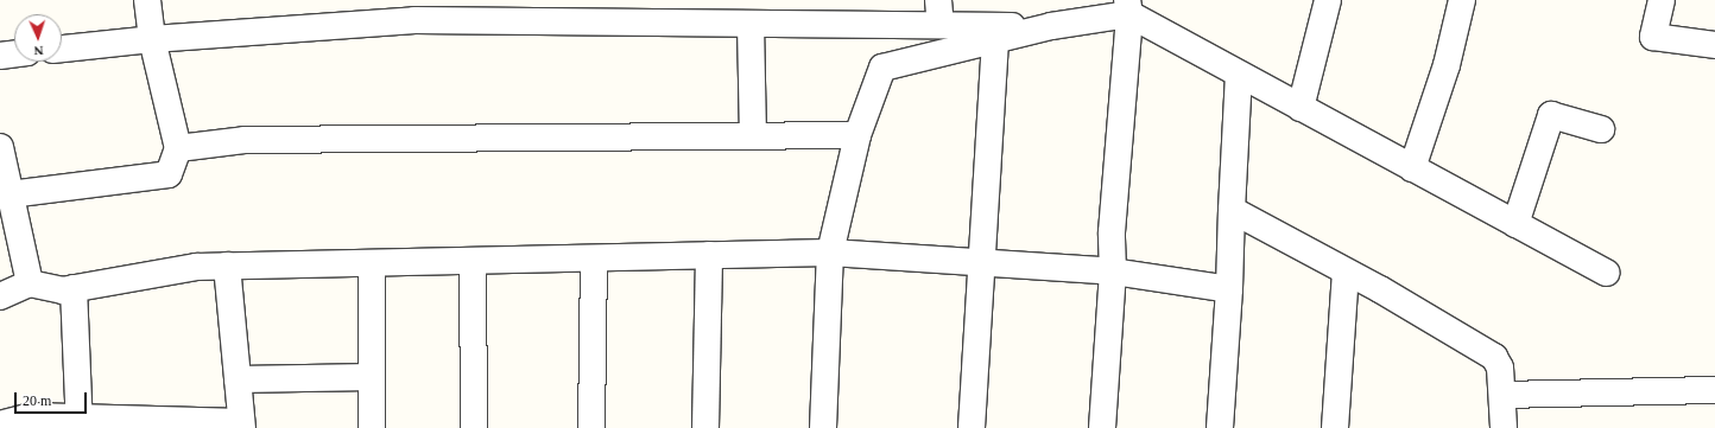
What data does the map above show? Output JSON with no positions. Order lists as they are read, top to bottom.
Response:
{
  "scale_bar": "20 m",
  "north": "bottom"
}
